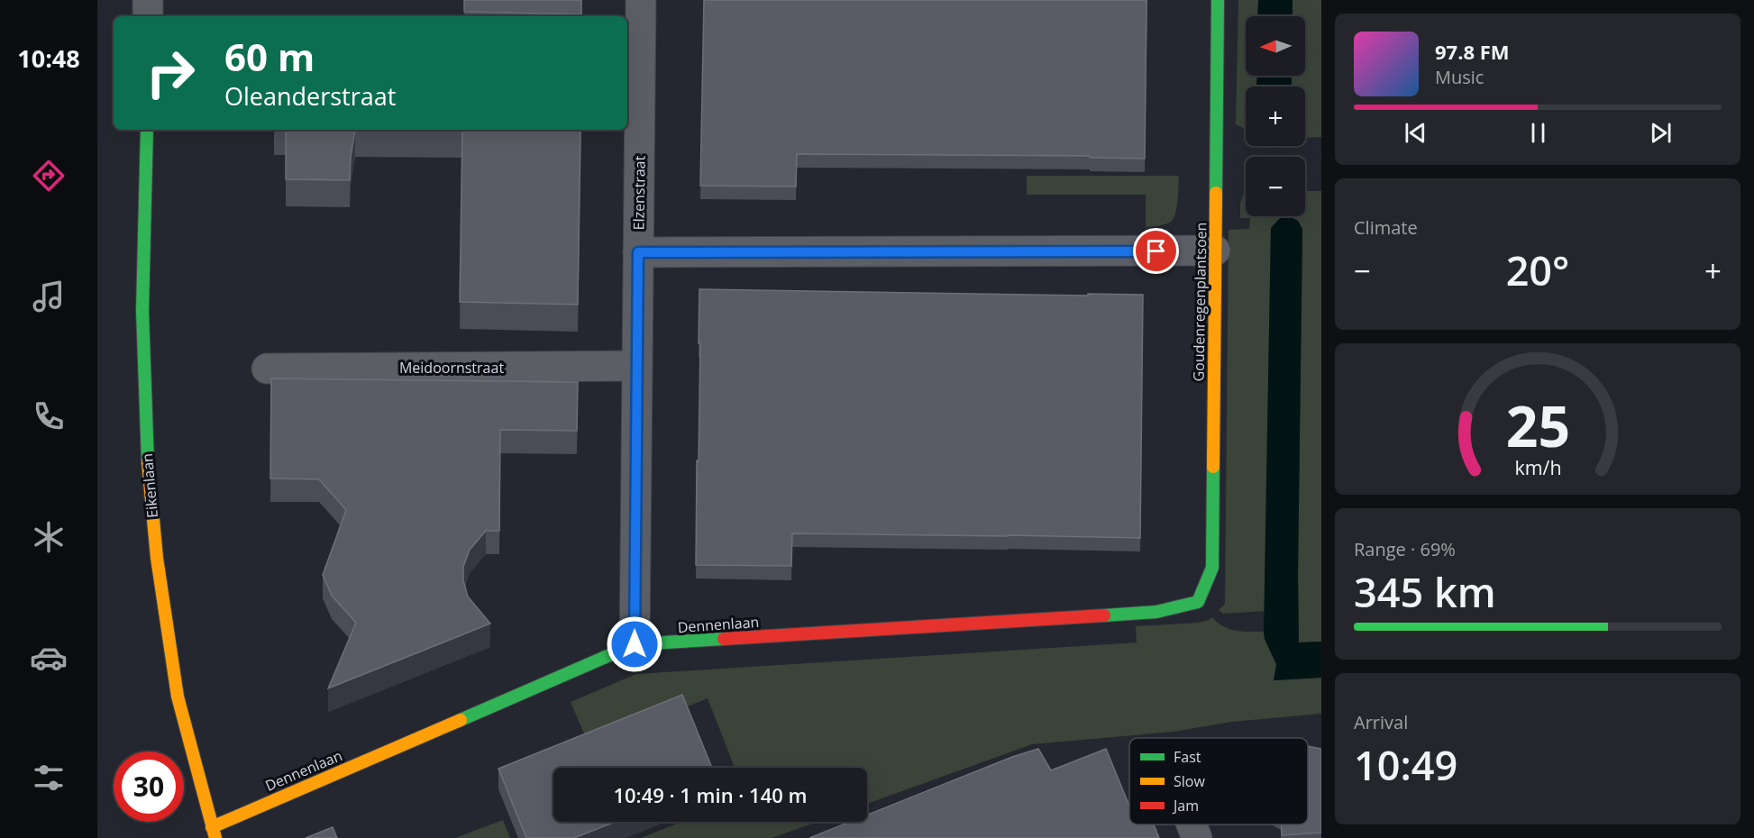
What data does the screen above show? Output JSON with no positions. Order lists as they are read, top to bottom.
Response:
{
  "streets": {
    "street": [
      "Elzenstraat",
      "Goudenregenplantsoen",
      "Meidoornstraat",
      "Eikenlaan",
      "Dennenlaan"
    ]
  },
  "crossings": [
    ["Elzenstraat", "Meidoornstraat"],
    ["Elzenstraat", "Dennenlaan"],
    ["Goudenregenplantsoen", "Dennenlaan"],
    ["Eikenlaan", "Dennenlaan"]
  ],
  "legend": ["Fast", "Slow", "Jam"],
  "north": "left",
  "page": {
    "tabs": "10:48",
    "map_buttons": ["+", "−"],
    "turn": ["60 m", "Oleanderstraat"],
    "song": ["97.8 FM", "Music"],
    "tile": [
      "Climate",
      ["Range · 69%", "345 km"],
      ["Arrival", "10:49"]
    ],
    "heat": ["−", "20°", "+"],
    "limit": "30",
    "trip": "10:49 · 1 min · 140 m",
    "gauge": ["25", "km/h"]
  }
}
